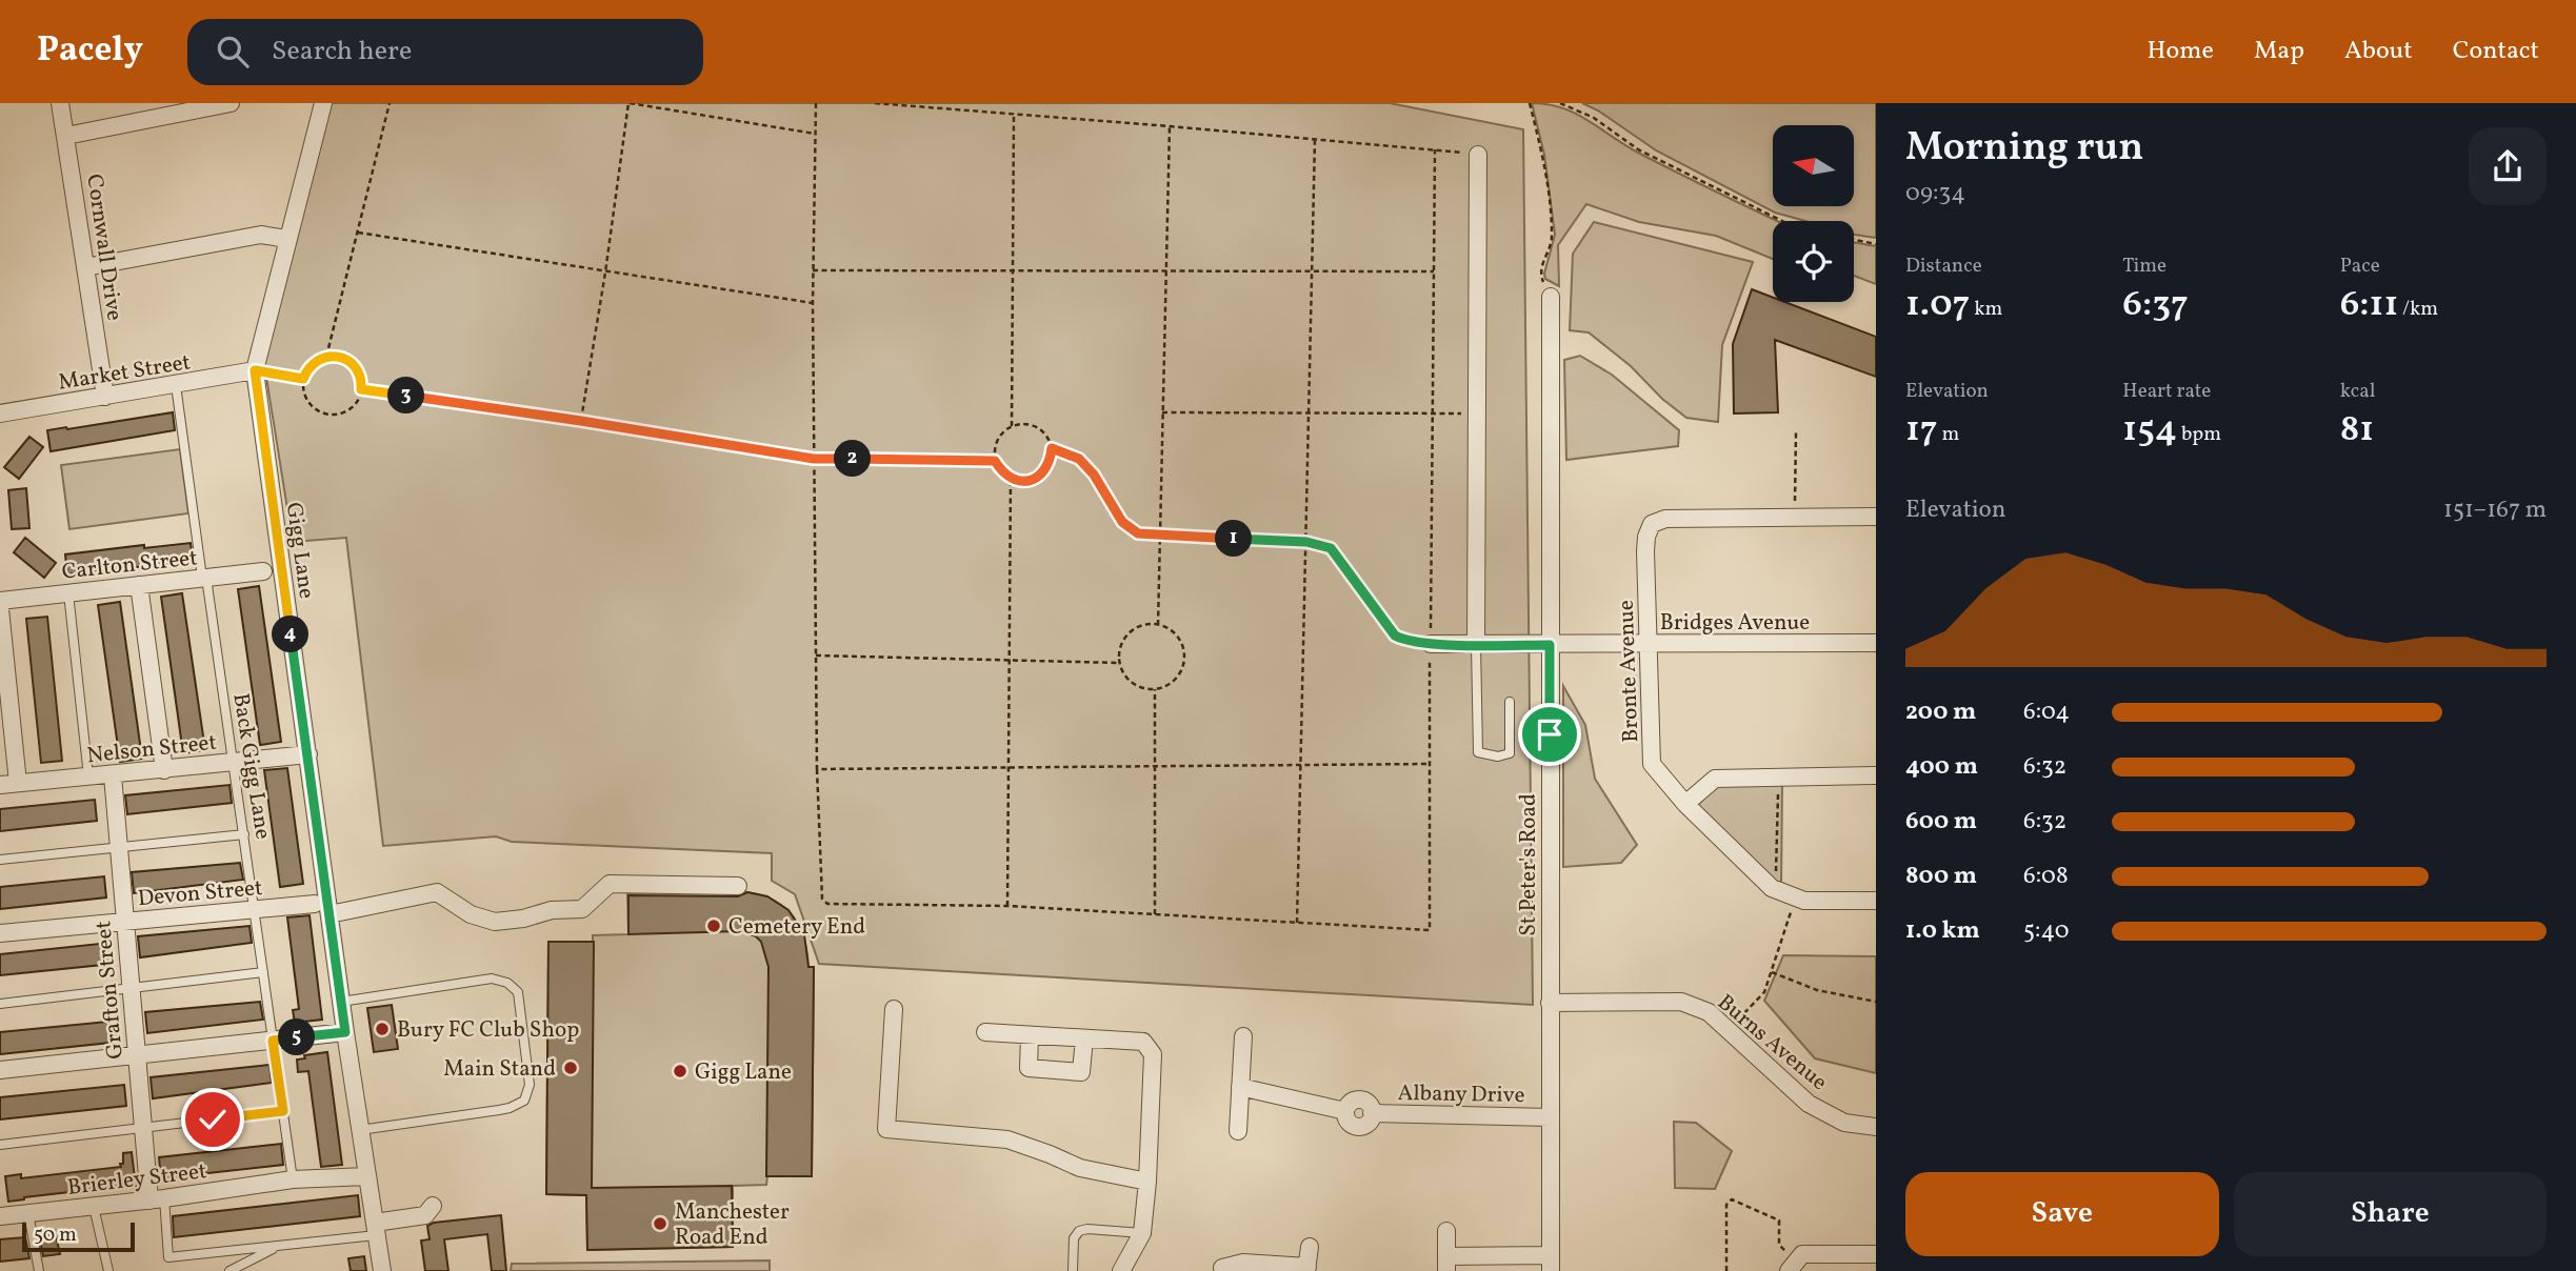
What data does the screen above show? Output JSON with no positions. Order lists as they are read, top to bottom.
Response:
{
  "streets": {
    "street": [
      "Cornwall Drive",
      "Market Street",
      "Gigg Lane",
      "Carlton Street",
      "Bridges Avenue",
      "Bronte Avenue",
      "Nelson Street",
      "St Peter's Road",
      "Devon Street",
      "Grafton Street",
      "Burns Avenue",
      "Albany Drive",
      "Brierley Street"
    ],
    "lane": ["Back Gigg Lane"]
  },
  "crossings": [
    ["Cornwall Drive", "Market Street"],
    ["Market Street", "Gigg Lane"],
    ["Market Street", "Back Gigg Lane"],
    ["Gigg Lane", "Nelson Street"],
    ["Gigg Lane", "Devon Street"],
    ["Gigg Lane", "Brierley Street"],
    ["Carlton Street", "Back Gigg Lane"],
    ["Bridges Avenue", "Bronte Avenue"],
    ["Bridges Avenue", "St Peter's Road"],
    ["Nelson Street", "Back Gigg Lane"],
    ["Nelson Street", "Grafton Street"],
    ["Back Gigg Lane", "Devon Street"],
    ["Back Gigg Lane", "Brierley Street"],
    ["St Peter's Road", "Burns Avenue"],
    ["St Peter's Road", "Albany Drive"],
    ["Devon Street", "Grafton Street"],
    ["Grafton Street", "Brierley Street"]
  ],
  "places": [
    "Cemetery End",
    "Bury FC Club Shop",
    "Main Stand",
    "Gigg Lane",
    "Manchester Road End"
  ],
  "scale_bar": "50 m",
  "north": "left",
  "page": {
    "header": "Pacely",
    "search": "Search here",
    "nav": [
      "Home",
      "Map",
      "About",
      "Contact"
    ],
    "heading": ["Morning run", "09:34"],
    "stats": [
      ["Distance", "1.07 km"],
      ["Time", "6:37"],
      ["Pace", "6:11 /km"],
      ["Elevation", "17 m"],
      ["Heart rate", "154 bpm"],
      ["kcal", "81"]
    ],
    "pins": [
      "3",
      "2",
      "1",
      "4",
      "5"
    ],
    "chart": ["Elevation", "151–167 m"],
    "list": [
      {
        "name": "200 m",
        "note": "6:04"
      },
      {
        "name": "400 m",
        "note": "6:32"
      },
      {
        "name": "600 m",
        "note": "6:32"
      },
      {
        "name": "800 m",
        "note": "6:08"
      },
      {
        "name": "1.0 km",
        "note": "5:40"
      }
    ],
    "buttons": ["Save", "Share"],
    "scale": "50 m"
  }
}
